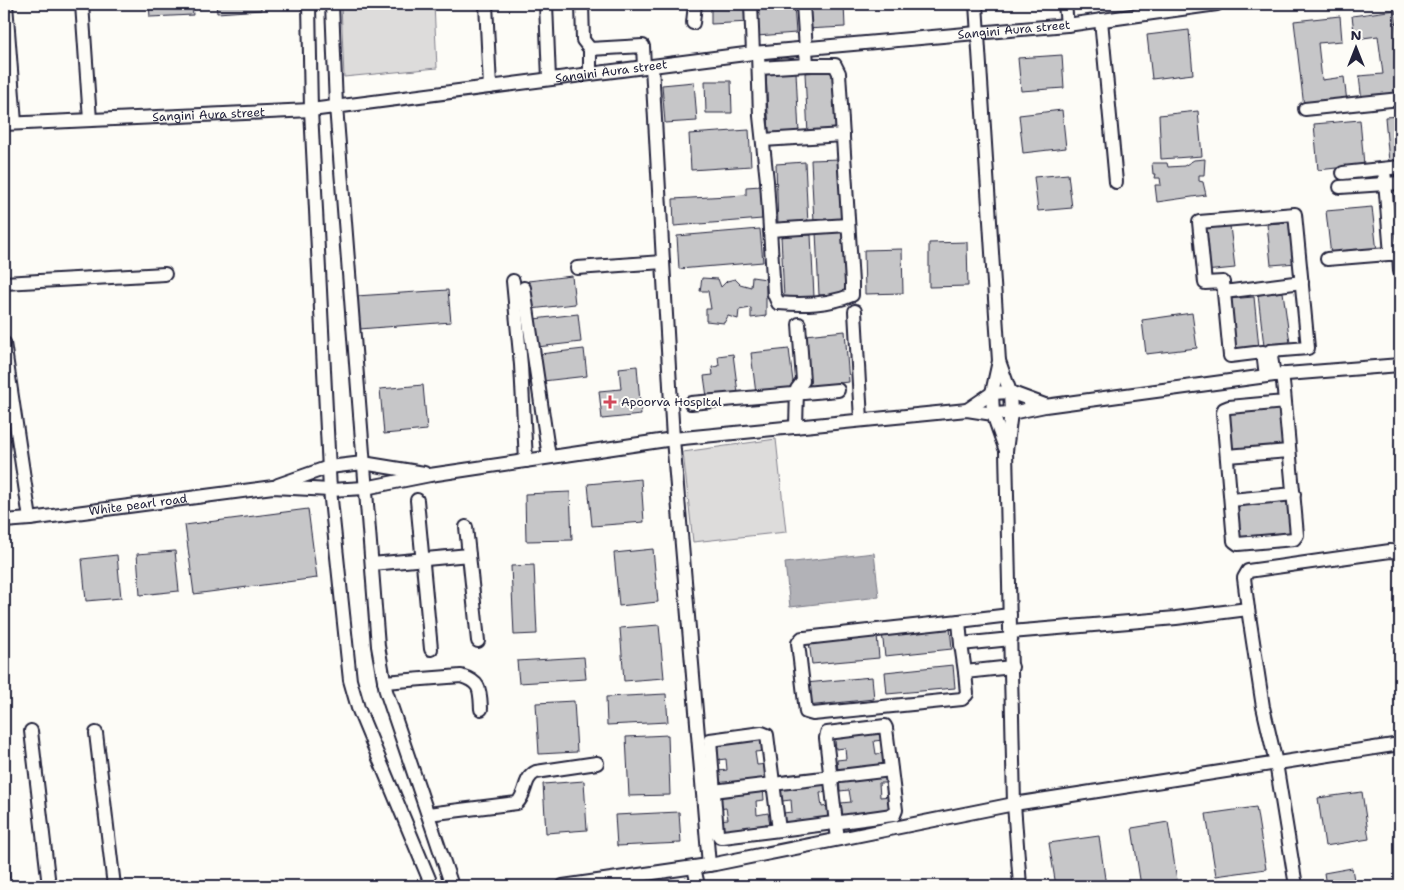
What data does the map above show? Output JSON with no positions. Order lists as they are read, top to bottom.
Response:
{
  "streets": {
    "street": ["Sangini Aura street", "White pearl road"]
  },
  "places": {
    "health": ["Apoorva Hospital"]
  },
  "north": "top"
}
